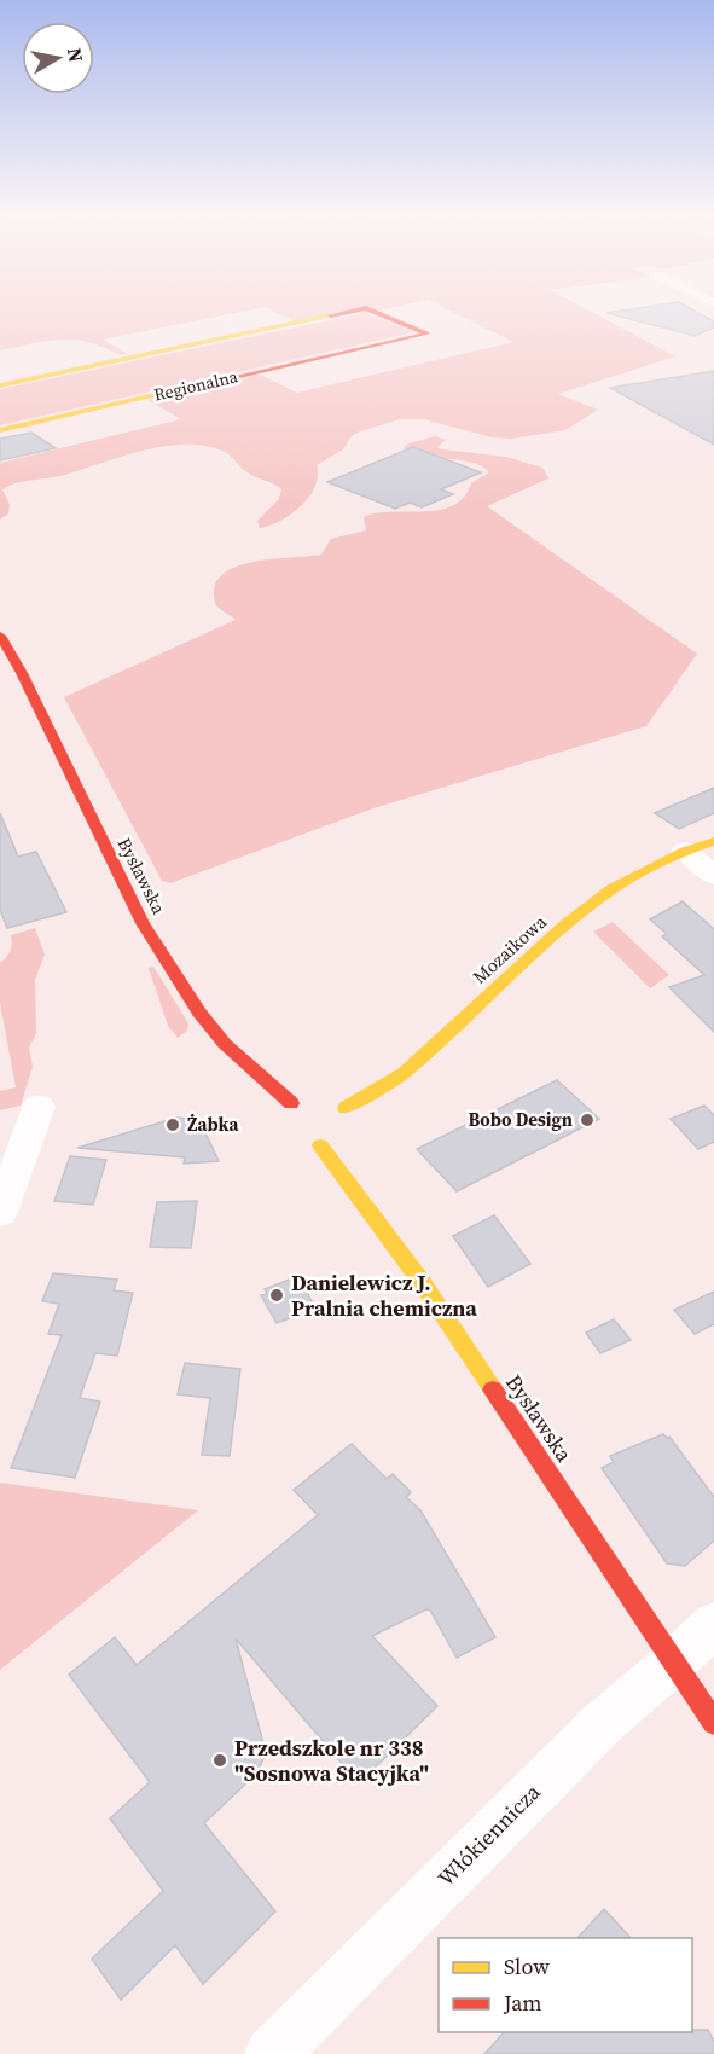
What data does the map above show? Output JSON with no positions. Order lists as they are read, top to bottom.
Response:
{
  "streets": {
    "street": [
      "Regionalna",
      "Bysławska",
      "Mozaikowa",
      "Włókiennicza"
    ]
  },
  "crossings": [
    ["Bysławska", "Włókiennicza"]
  ],
  "places": [
    "Bobo Design",
    "Żabka",
    "Danielewicz J. Pralnia chemiczna",
    "Przedszkole nr 338 \"Sosnowa Stacyjka\""
  ],
  "legend": ["Slow", "Jam"],
  "north": "right"
}
